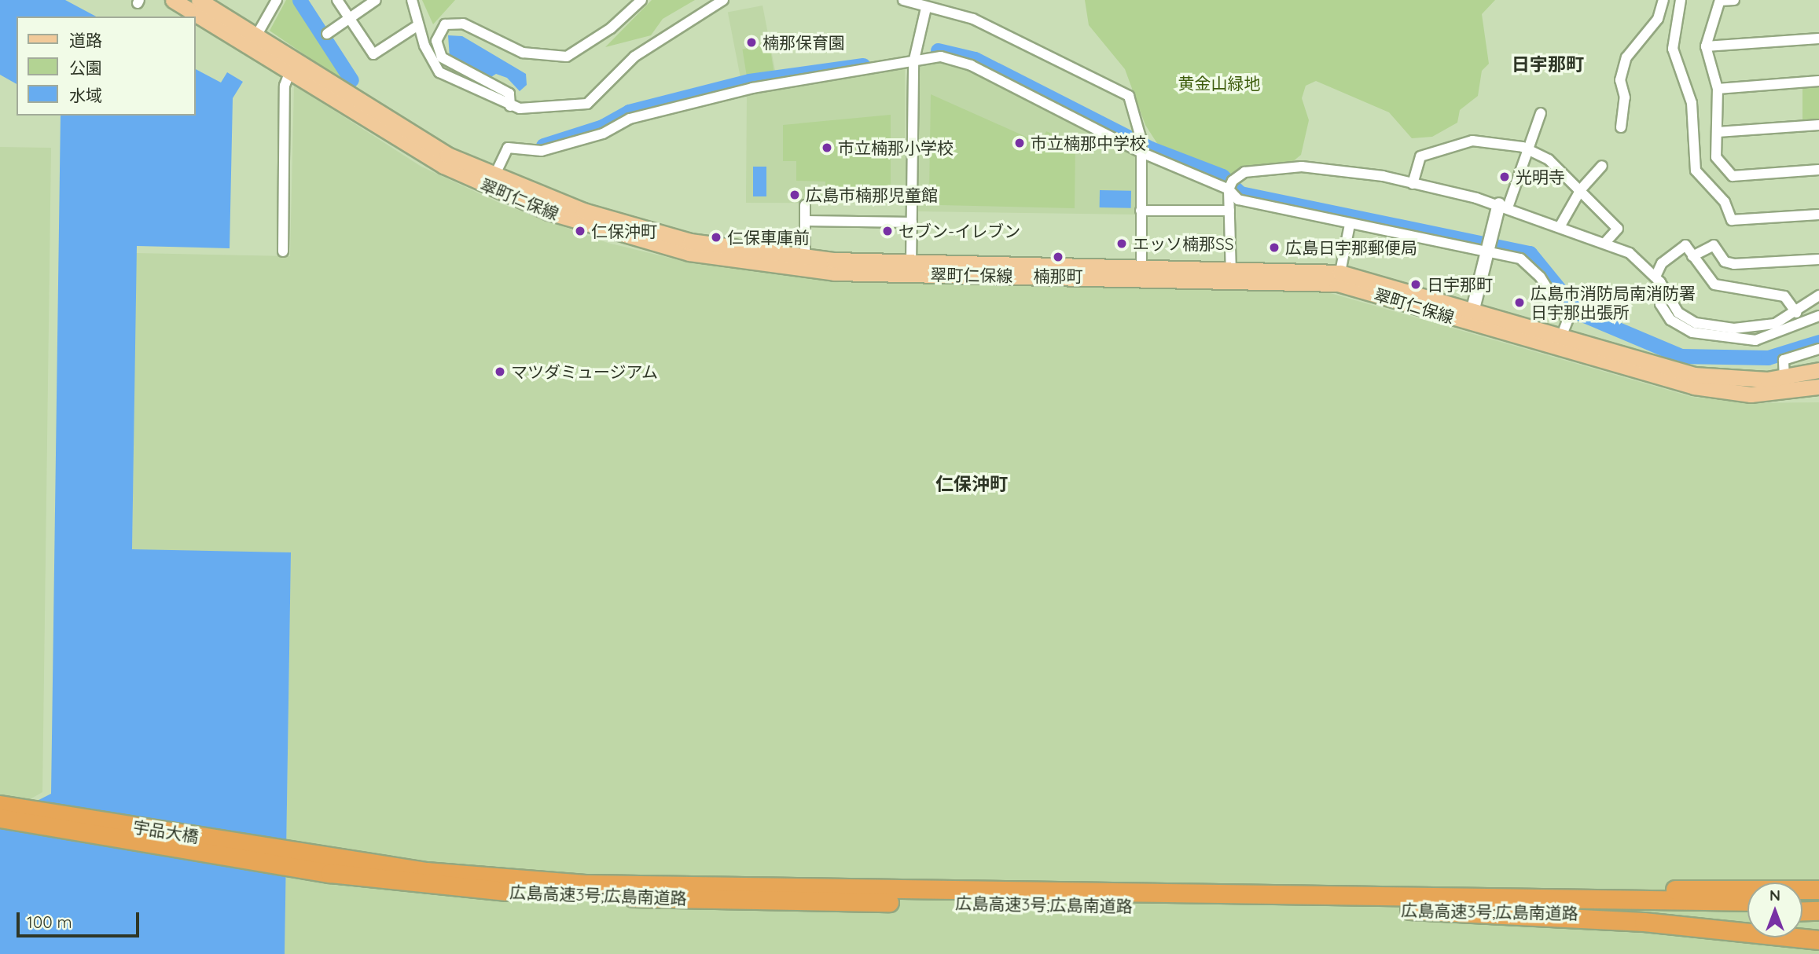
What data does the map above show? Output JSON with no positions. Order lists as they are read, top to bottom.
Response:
{
  "streets": {
    "highway": ["宇品大橋", "広島高速3号;広島南道路"],
    "main road": ["翠町仁保線"]
  },
  "crossings": [
    ["宇品大橋", "広島高速3号;広島南道路"]
  ],
  "districts": ["日宇那町", "仁保沖町"],
  "parks": ["黄金山緑地"],
  "places": [
    "楠那保育園",
    "市立楠那中学校",
    "市立楠那小学校",
    "光明寺",
    "広島市楠那児童館",
    "仁保沖町",
    "セブン-イレブン",
    "仁保車庫前",
    "エッソ楠那SS",
    "広島日宇那郵便局",
    "楠那町",
    "日宇那町",
    "広島市消防局南消防署 日宇那出張所",
    "マツダミュージアム"
  ],
  "legend": ["道路", "公園", "水域"],
  "scale_bar": "100 m",
  "north": "top"
}
